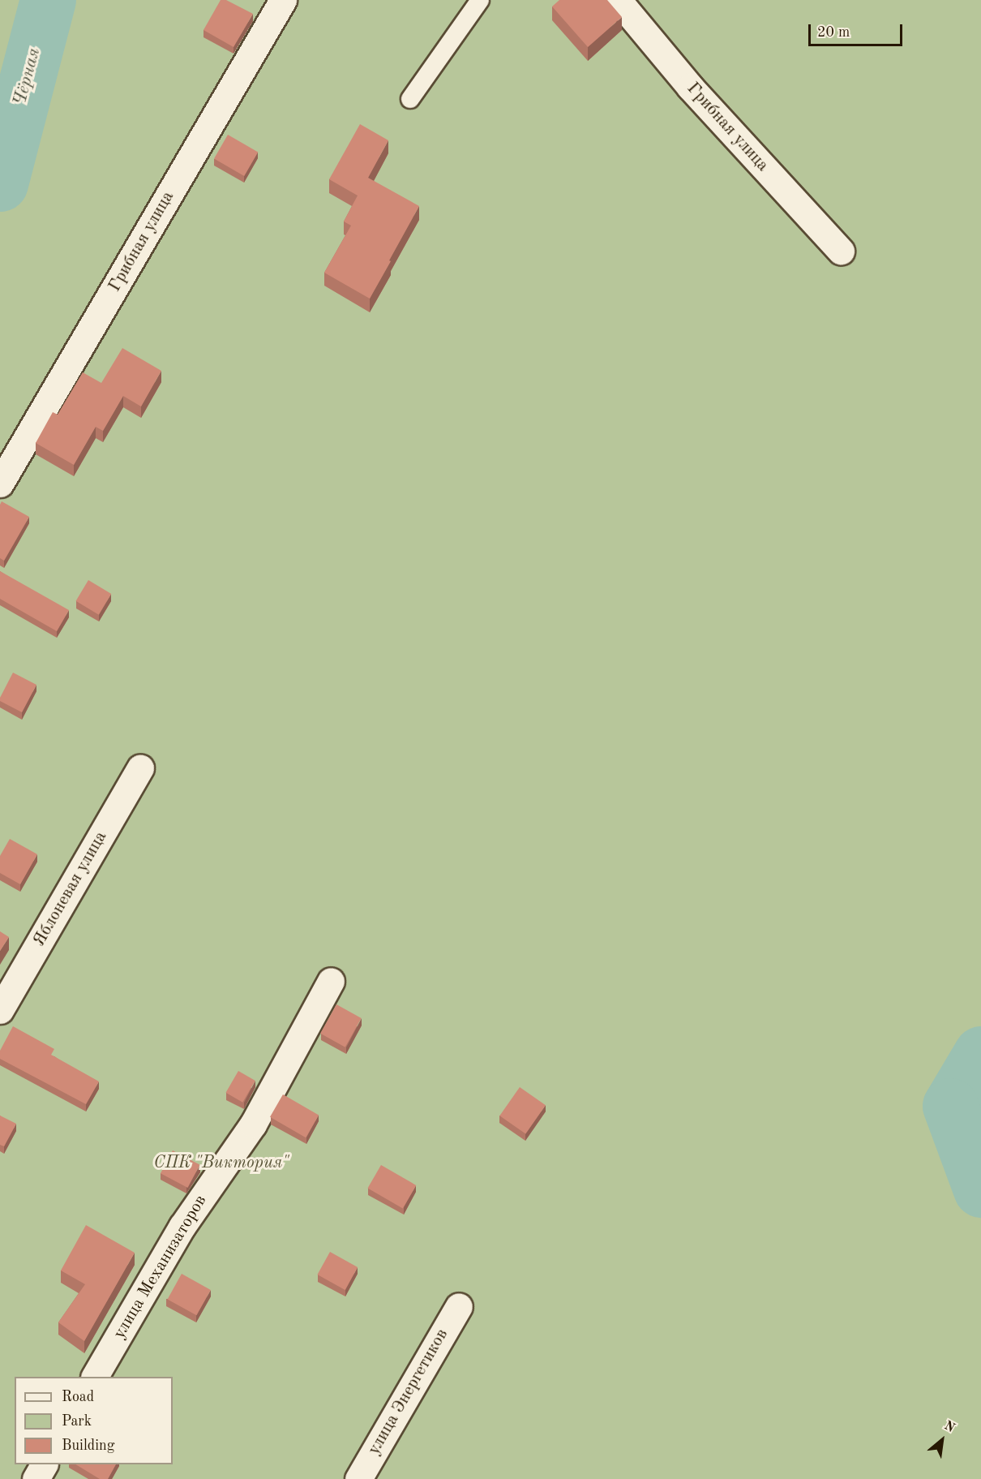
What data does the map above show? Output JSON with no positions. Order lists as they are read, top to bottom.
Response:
{
  "streets": {
    "street": [
      "Грибная улица",
      "Яблоневая улица",
      "улица Механизаторов",
      "улица Энергетиков"
    ]
  },
  "water": ["Чёрная"],
  "parks": ["СПК \"Виктория\""],
  "legend": ["Road", "Park", "Building"],
  "scale_bar": "20 m",
  "north": "top right"
}
